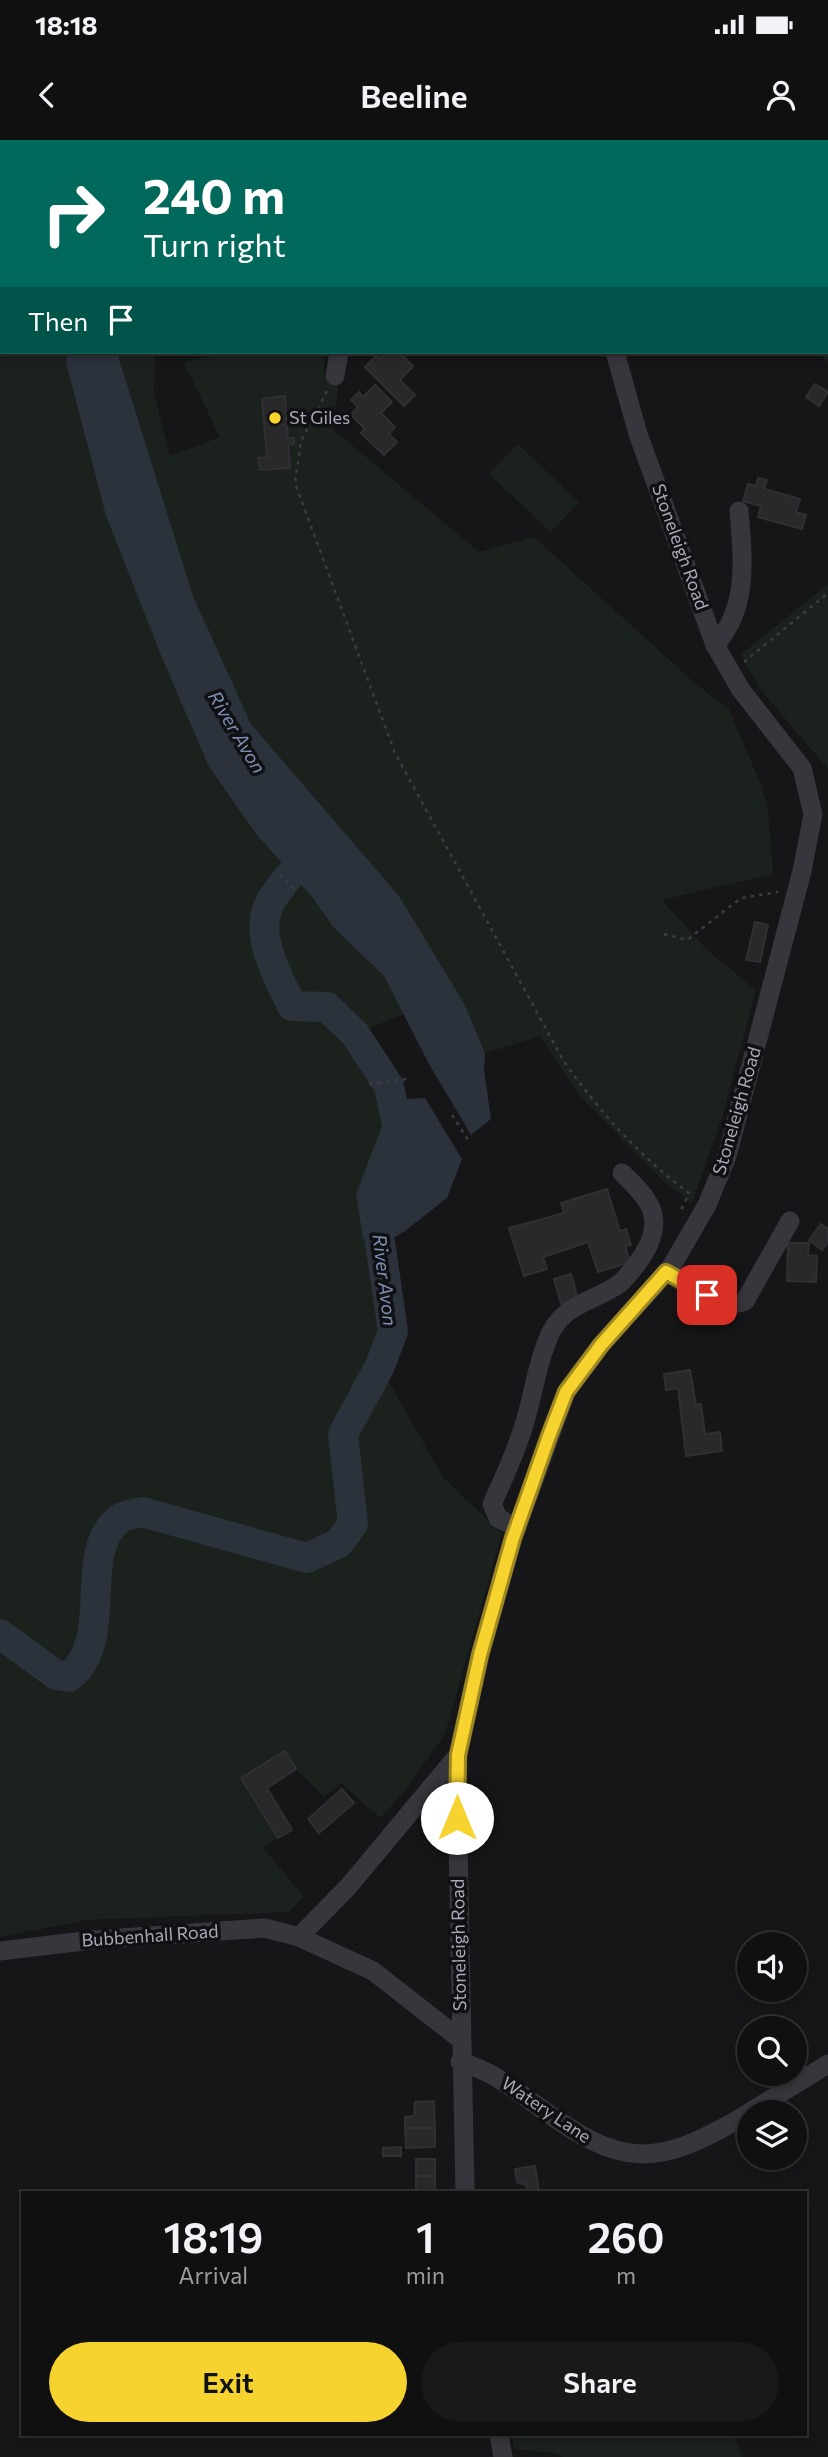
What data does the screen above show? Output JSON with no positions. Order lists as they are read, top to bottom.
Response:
{
  "streets": {
    "street": ["Stoneleigh Road", "Bubbenhall Road", "Watery Lane"]
  },
  "crossings": [
    ["Stoneleigh Road", "Bubbenhall Road"],
    ["Stoneleigh Road", "Watery Lane"]
  ],
  "water": ["River Avon"],
  "places": ["St Giles"],
  "page": {
    "status": "18:18",
    "header": "Beeline",
    "turn": ["240 m", "Turn right"],
    "then": "Then",
    "eta": [
      "18:19",
      "Arrival",
      "1",
      "min",
      "260",
      "m"
    ],
    "buttons": ["Exit", "Share"]
  }
}
